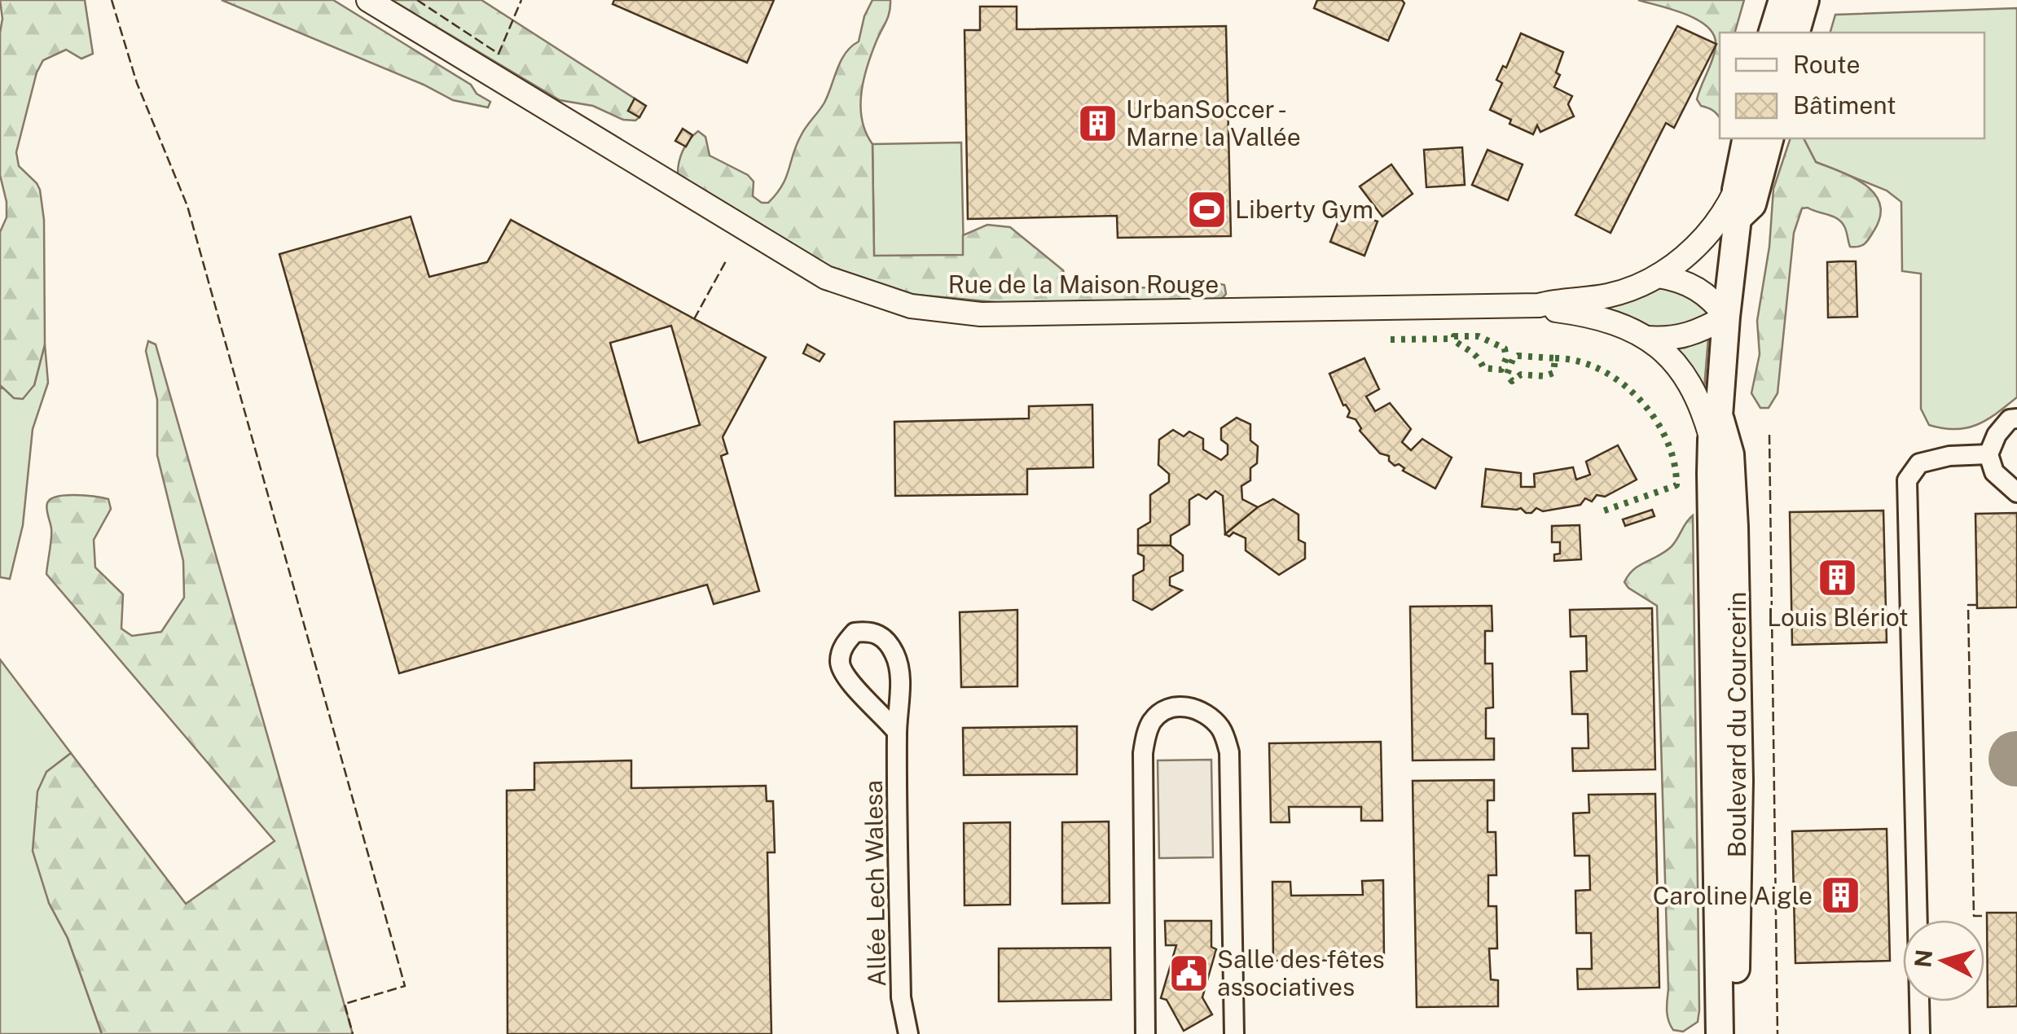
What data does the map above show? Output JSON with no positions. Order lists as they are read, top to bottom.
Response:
{
  "streets": {
    "main road": ["Boulevard du Courcerin"],
    "street": ["Rue de la Maison Rouge", "Allée Lech Walesa"]
  },
  "places": {
    "building": ["UrbanSoccer - Marne la Vallée", "Louis Blériot", "Caroline Aigle"],
    "sports": ["Liberty Gym"],
    "public building": ["Salle des fêtes associatives"]
  },
  "legend": ["Route", "Bâtiment"],
  "north": "left"
}
